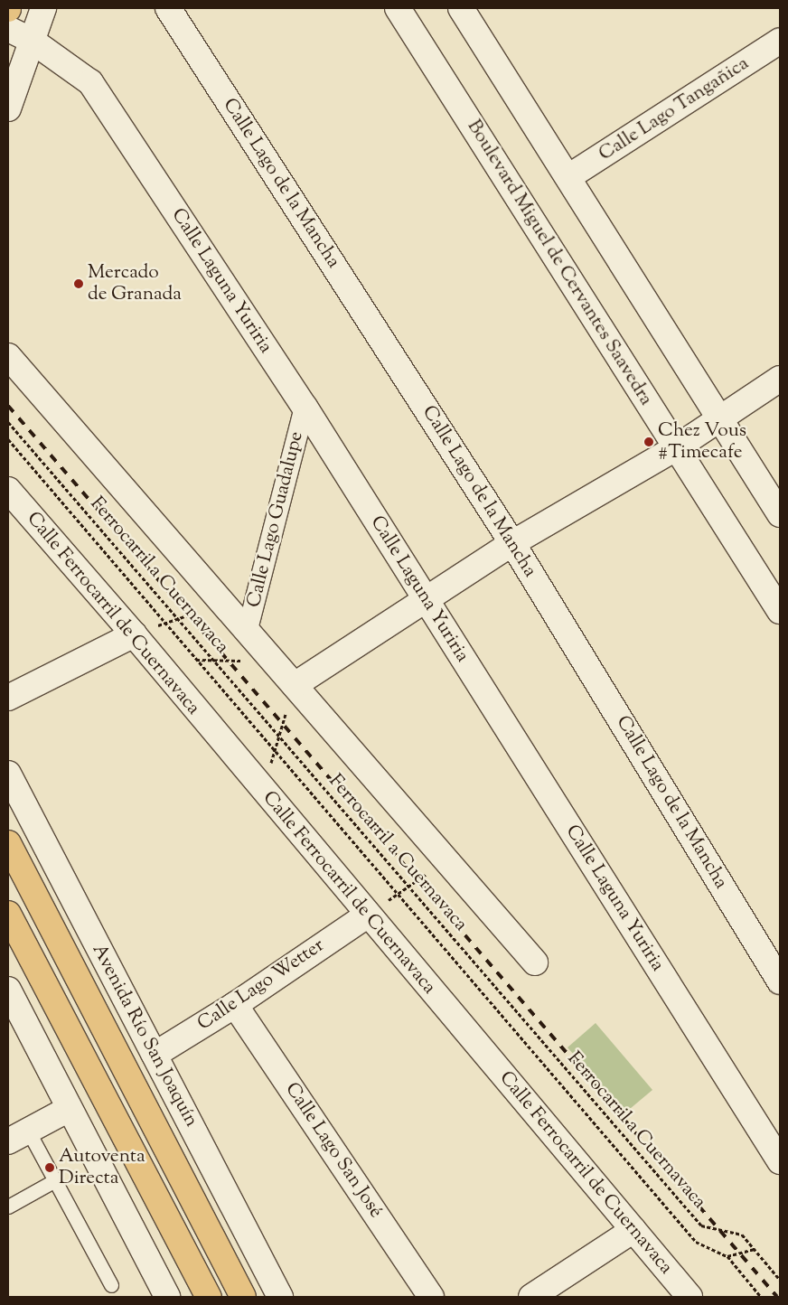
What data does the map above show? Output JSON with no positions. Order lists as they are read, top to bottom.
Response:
{
  "streets": {
    "highway": ["Avenida Río San Joaquín"],
    "street": [
      "Calle Lago Tangañica",
      "Calle Lago de la Mancha",
      "Boulevard Miguel de Cervantes Saavedra",
      "Calle Laguna Yuriria",
      "Calle Lago Guadalupe",
      "Calle Ferrocarril de Cuernavaca",
      "Calle Lago Wetter",
      "Calle Lago San José"
    ],
    "path": ["Ferrocarril a Cuernavaca"]
  },
  "crossings": [
    ["Calle Laguna Yuriria", "Calle Lago Guadalupe"],
    ["Calle Ferrocarril de Cuernavaca", "Calle Lago Wetter"],
    ["Calle Lago Wetter", "Avenida Río San Joaquín"],
    ["Calle Lago Wetter", "Calle Lago San José"]
  ],
  "places": ["Mercado de Granada", "Chez Vous #Timecafe", "Autoventa Directa"]
}
